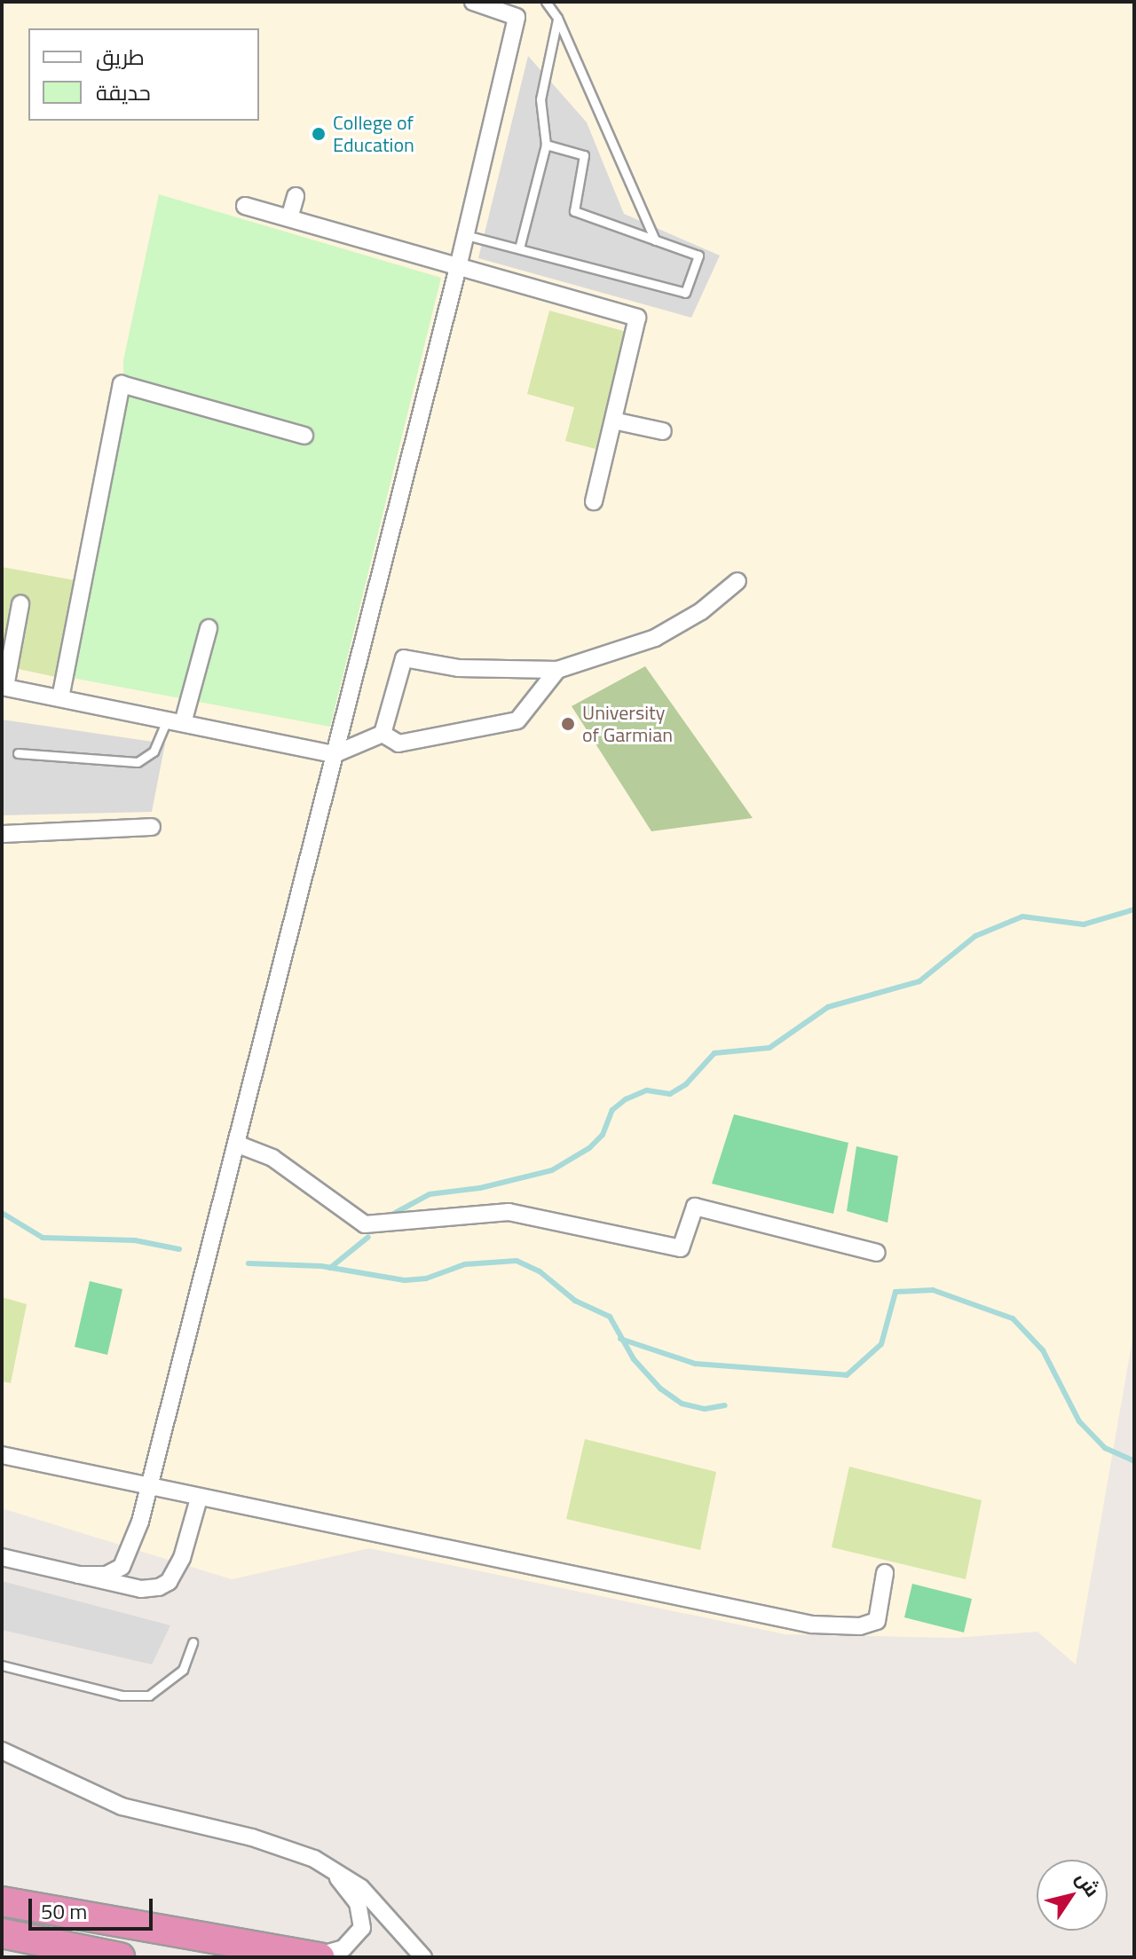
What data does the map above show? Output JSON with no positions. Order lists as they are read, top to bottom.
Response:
{
  "places": ["College of Education", "University of Garmian"],
  "legend": ["طريق", "حديقة"],
  "scale_bar": "50 m",
  "north": "top right"
}
